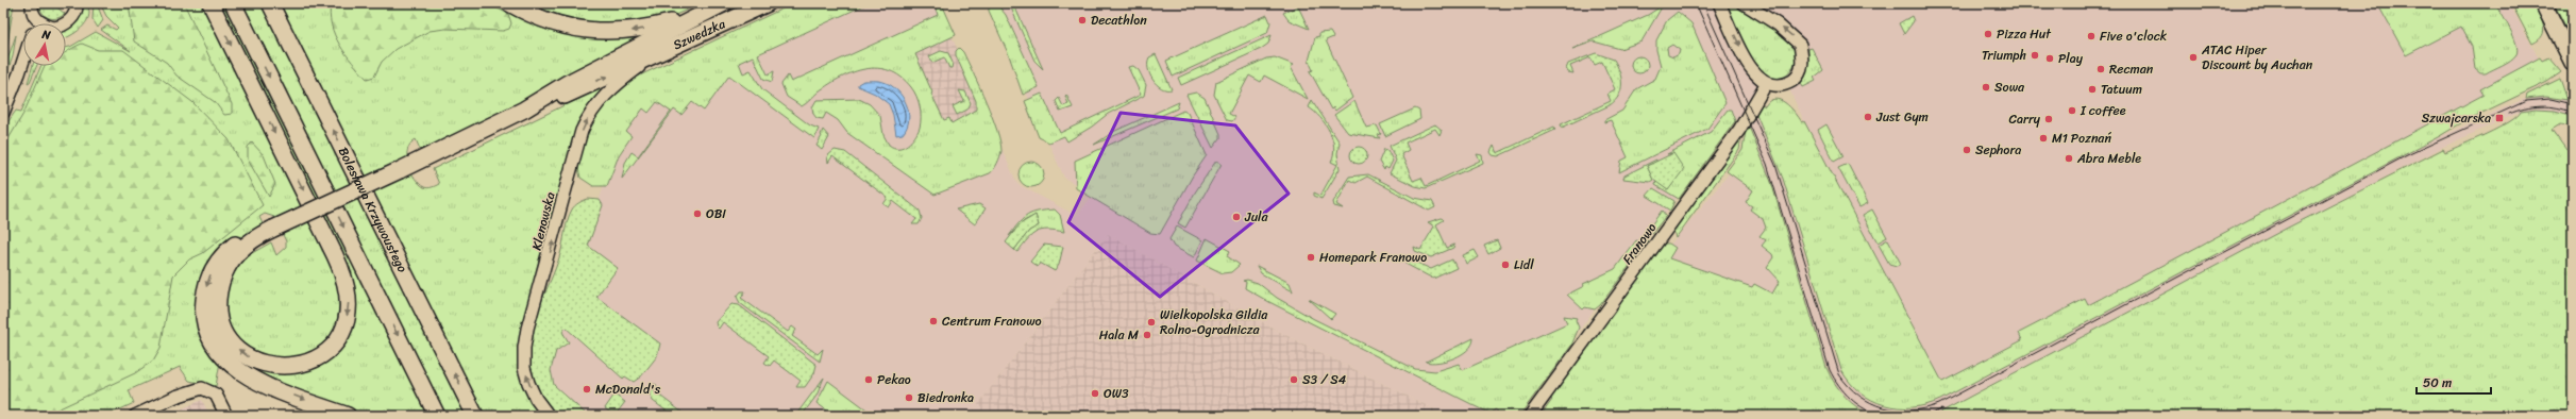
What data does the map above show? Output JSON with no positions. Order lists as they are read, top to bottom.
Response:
{
  "streets": {
    "main road": ["Szwedzka", "Bolesława Krzywoustego"],
    "street": ["Klenowska", "Franowo"]
  },
  "crossings": [
    ["Szwedzka", "Klenowska"]
  ],
  "one_way": ["Klenowska"],
  "places": {
    "other": [
      "Decathlon",
      "Pizza Hut",
      "Five o'clock",
      "Triumph",
      "ATAC Hiper Discount by Auchan",
      "Play",
      "Recman",
      "Sowa",
      "Tatuum",
      "I coffee",
      "Just Gym",
      "Carry",
      "M1 Poznań",
      "Sephora",
      "Abra Meble",
      "OBI",
      "Jula",
      "Homepark Franowo",
      "Lidl",
      "Centrum Franowo",
      "Wielkopolska Gildia Rolno-Ogrodnicza",
      "Hala M",
      "Pekao",
      "S3 / S4",
      "McDonald's",
      "OW3",
      "Biedronka"
    ],
    "transit": ["Szwajcarska"]
  },
  "scale_bar": "50 m",
  "north": "top"
}
